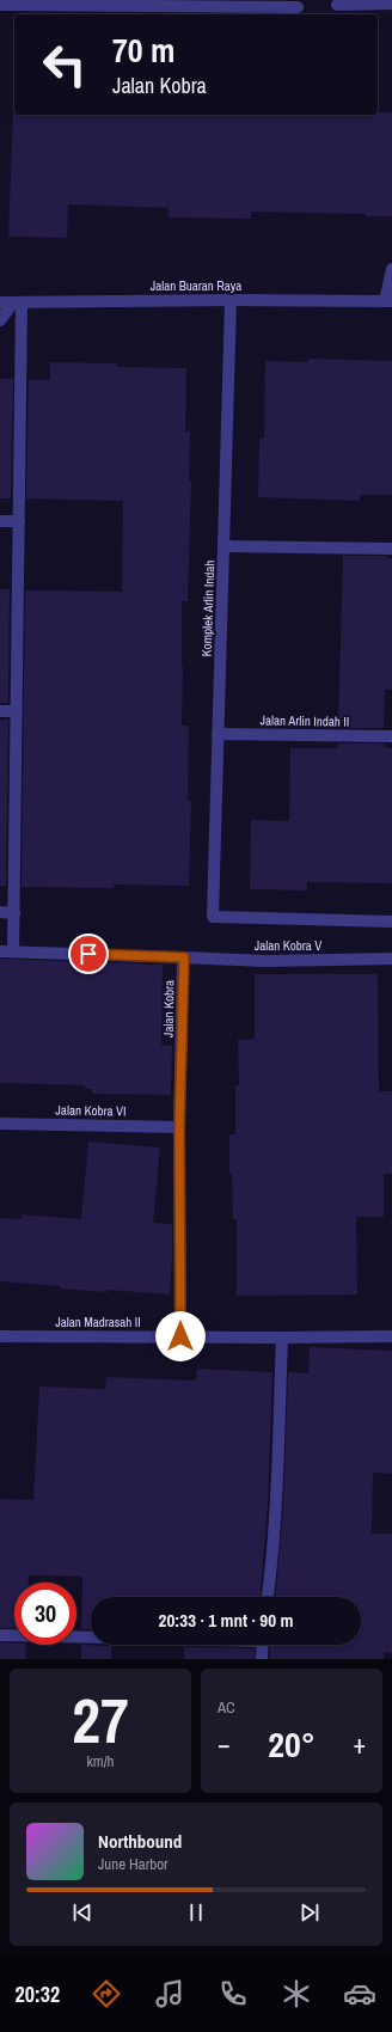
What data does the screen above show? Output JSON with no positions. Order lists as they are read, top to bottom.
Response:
{
  "streets": {
    "street": [
      "Jalan Buaran Raya",
      "Komplek Arlin Indah",
      "Jalan Arlin Indah II",
      "Jalan Kobra V",
      "Jalan Kobra",
      "Jalan Kobra VI",
      "Jalan Madrasah II"
    ]
  },
  "crossings": [
    ["Jalan Buaran Raya", "Komplek Arlin Indah"],
    ["Komplek Arlin Indah", "Jalan Arlin Indah II"],
    ["Jalan Kobra V", "Jalan Kobra"],
    ["Jalan Kobra", "Jalan Kobra VI"],
    ["Jalan Kobra", "Jalan Madrasah II"]
  ],
  "page": {
    "turn": ["70 m", "Jalan Kobra"],
    "limit": "30",
    "trip": "20:33 · 1 mnt · 90 m",
    "tile": [
      ["27", "km/h"],
      "AC"
    ],
    "heat": ["−", "20°", "+"],
    "song": ["Northbound", "June Harbor"],
    "tabs": "20:32"
  }
}
